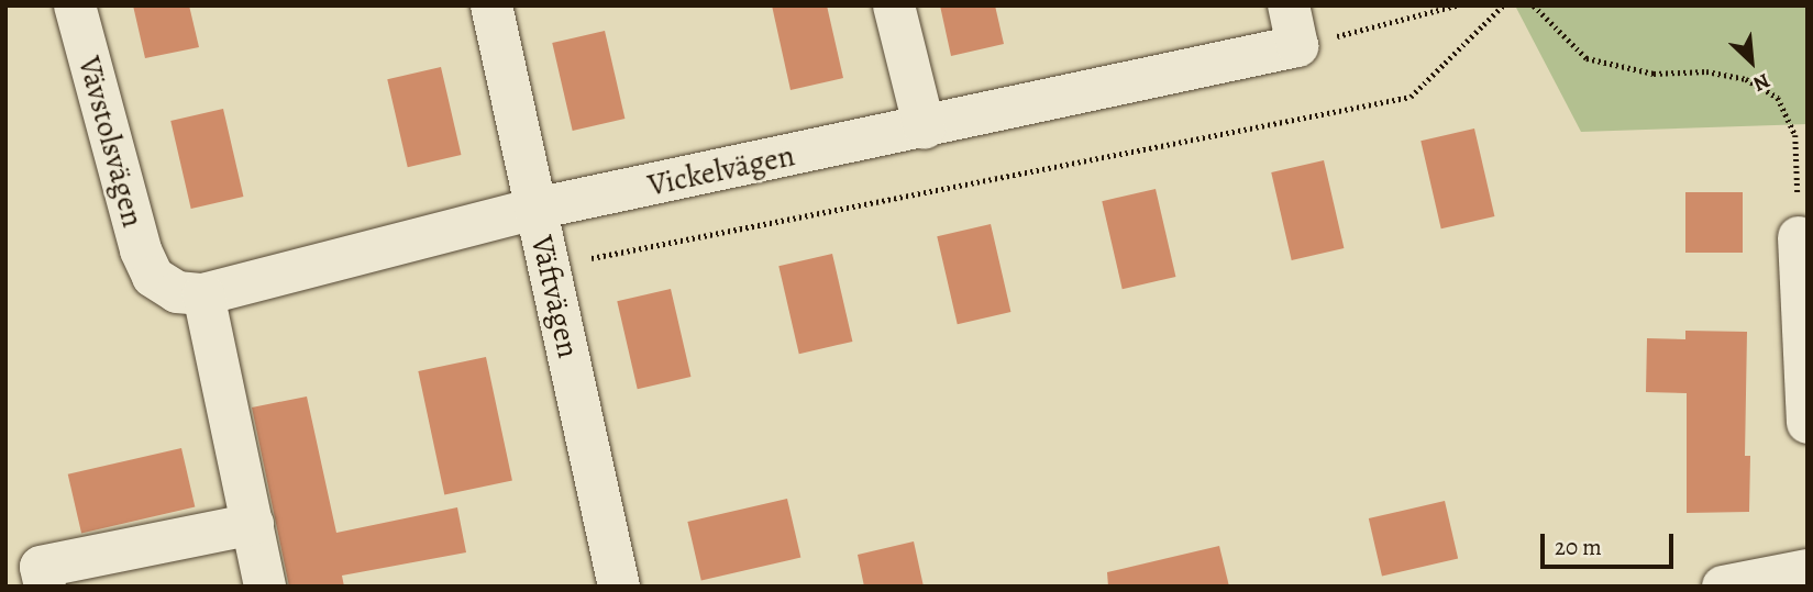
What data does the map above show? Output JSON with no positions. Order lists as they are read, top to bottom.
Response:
{
  "streets": {
    "street": ["Vävstolsvägen", "Vickelvägen", "Väftvägen"]
  },
  "crossings": [
    ["Vävstolsvägen", "Vickelvägen"],
    ["Vickelvägen", "Väftvägen"]
  ],
  "scale_bar": "20 m",
  "north": "bottom right"
}
